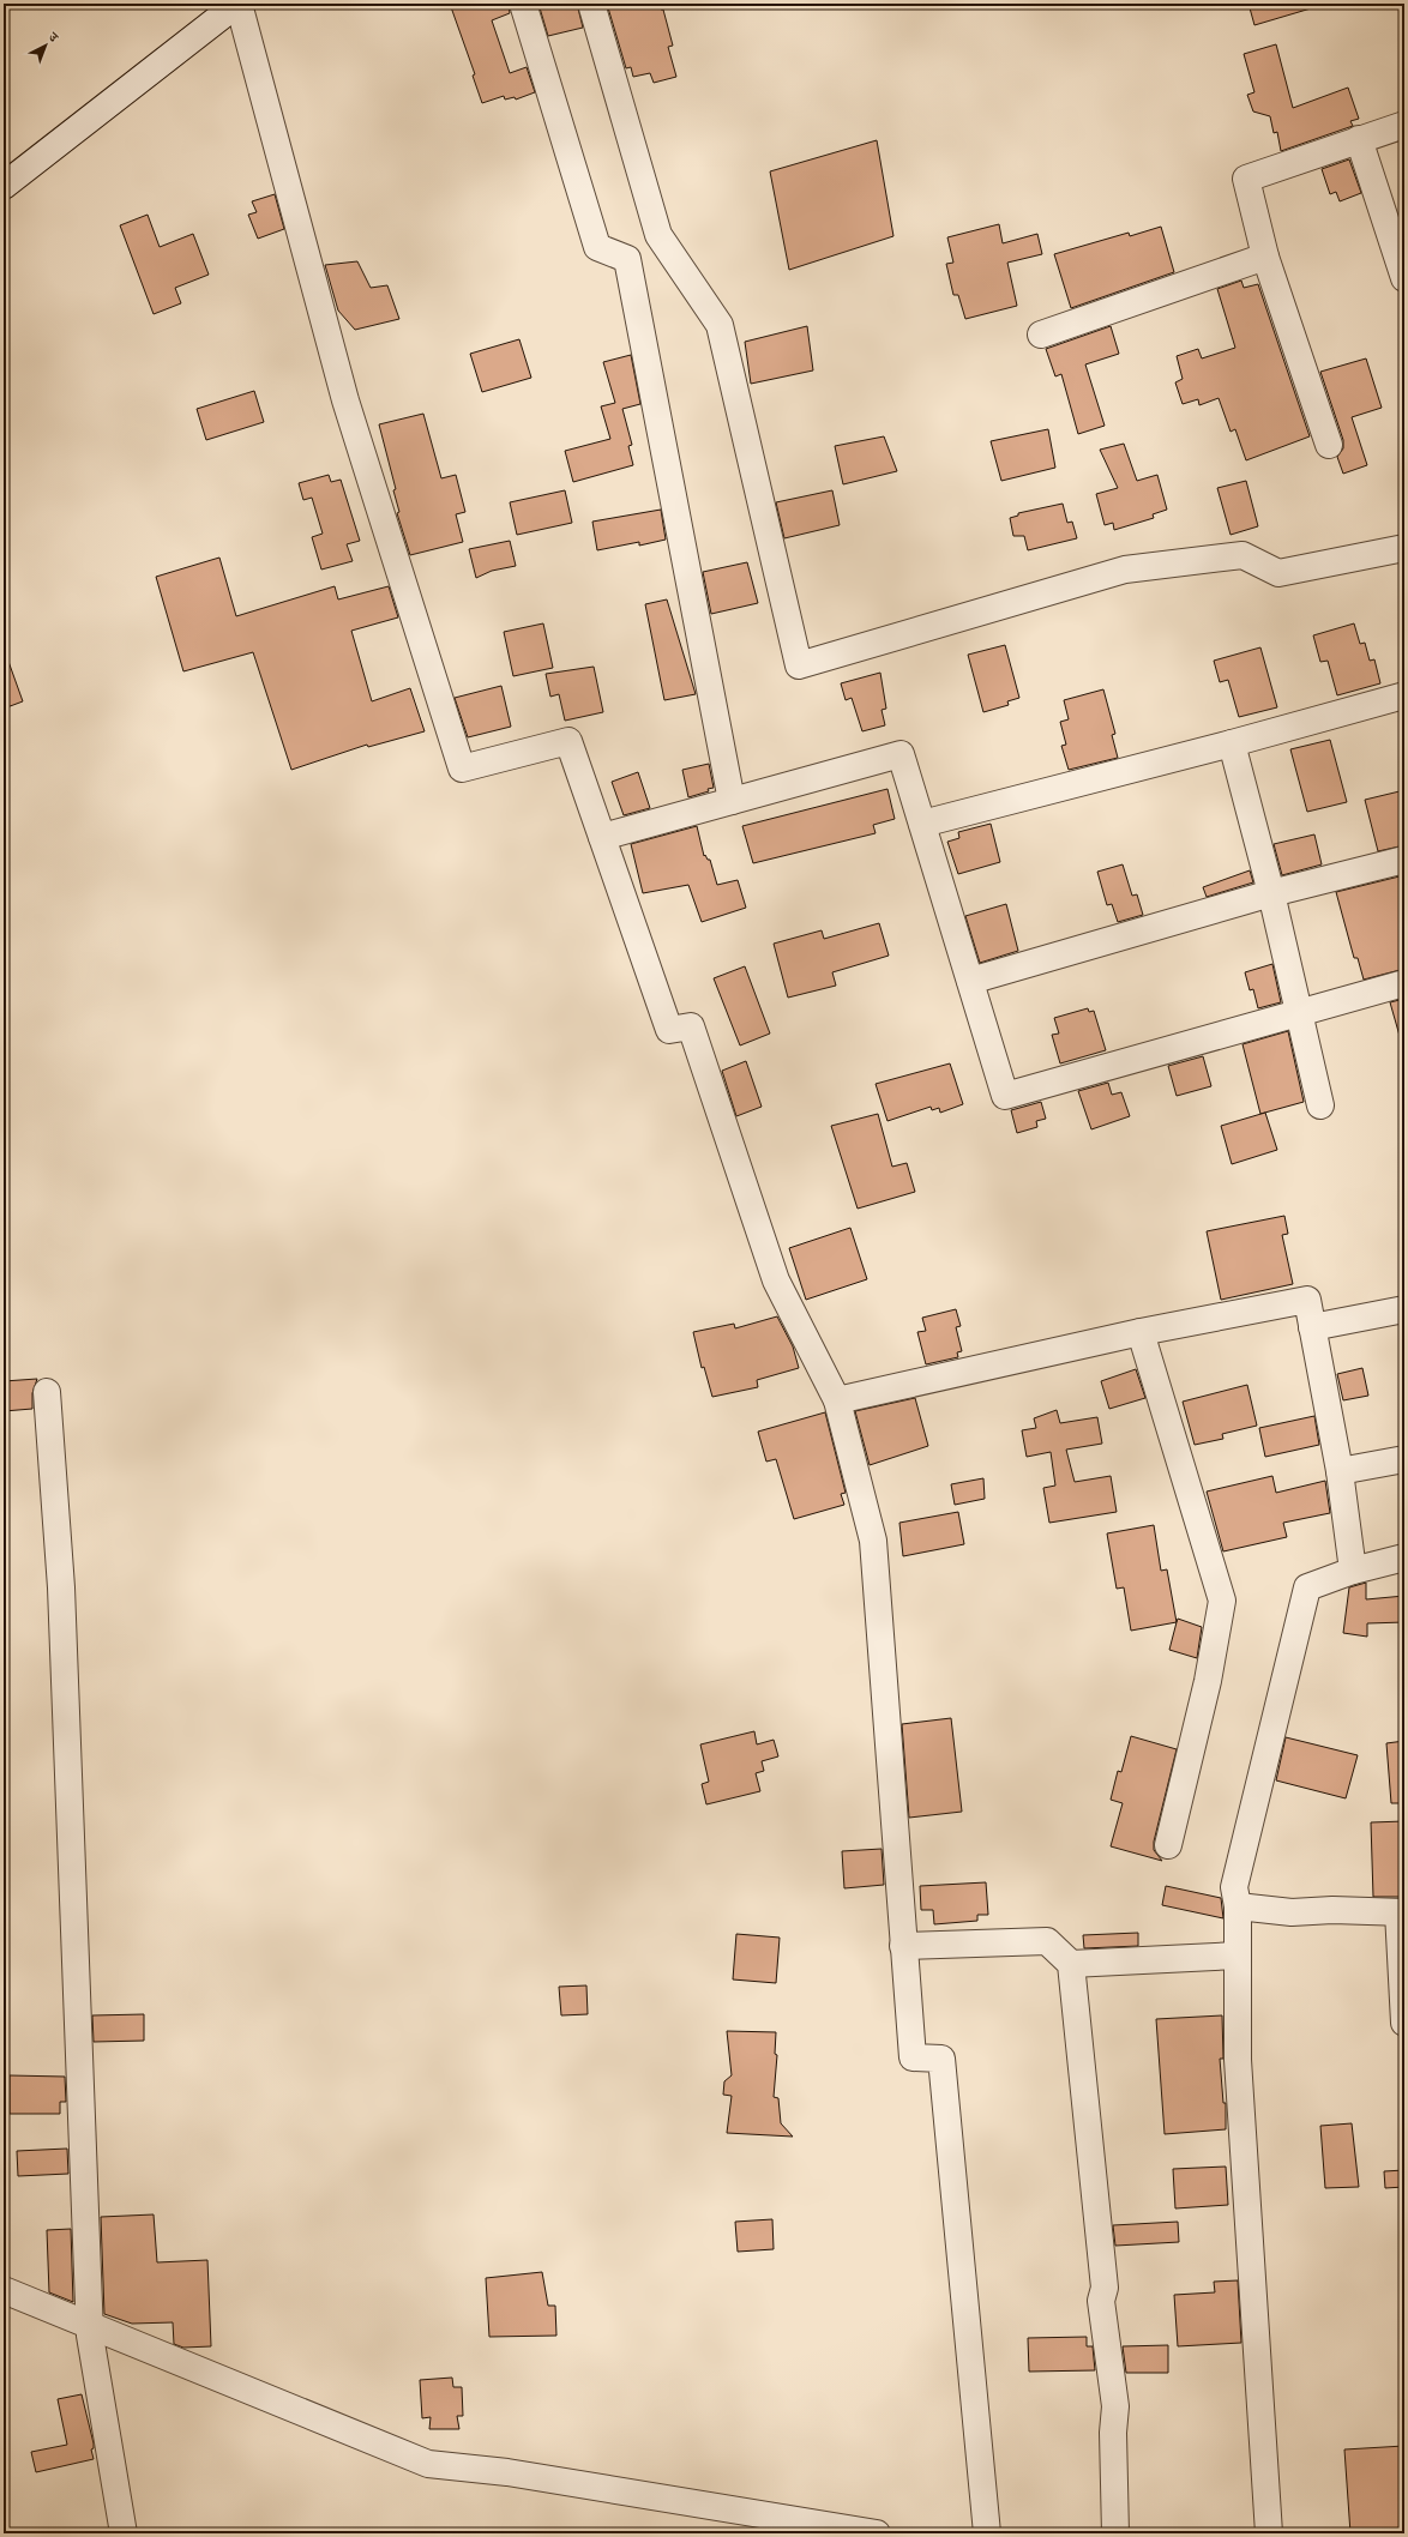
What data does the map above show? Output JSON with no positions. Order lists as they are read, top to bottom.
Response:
{
  "north": "top right"
}
